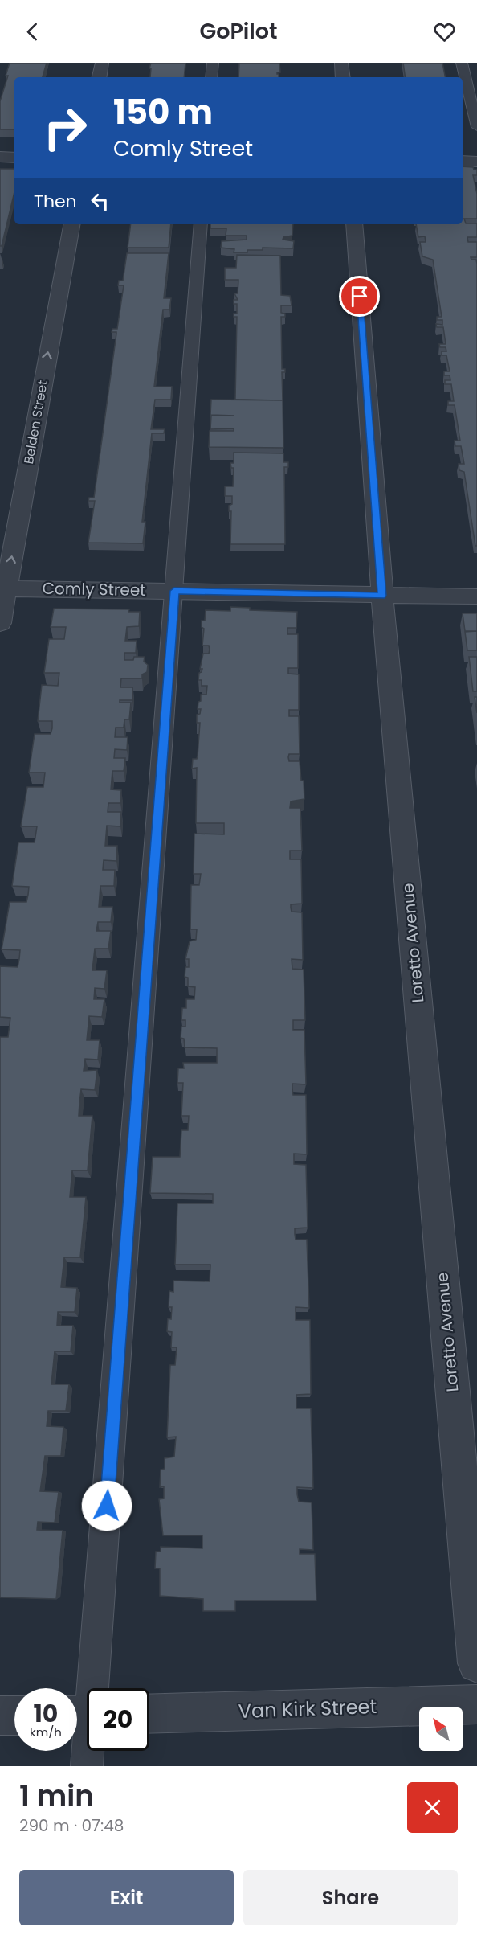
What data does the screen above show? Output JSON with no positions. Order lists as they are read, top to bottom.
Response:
{
  "streets": {
    "street": [
      "Belden Street",
      "Comly Street",
      "Loretto Avenue",
      "Van Kirk Street"
    ]
  },
  "crossings": [
    ["Belden Street", "Comly Street"],
    ["Comly Street", "Loretto Avenue"]
  ],
  "one_way": ["Belden Street"],
  "north": "top left",
  "page": {
    "header": "GoPilot",
    "turn": ["150 m", "Comly Street"],
    "then": "Then",
    "speed": "10 km/h",
    "limit": "20",
    "heading": ["1 min", "290 m · 07:48"],
    "buttons": ["Exit", "Share"]
  }
}
